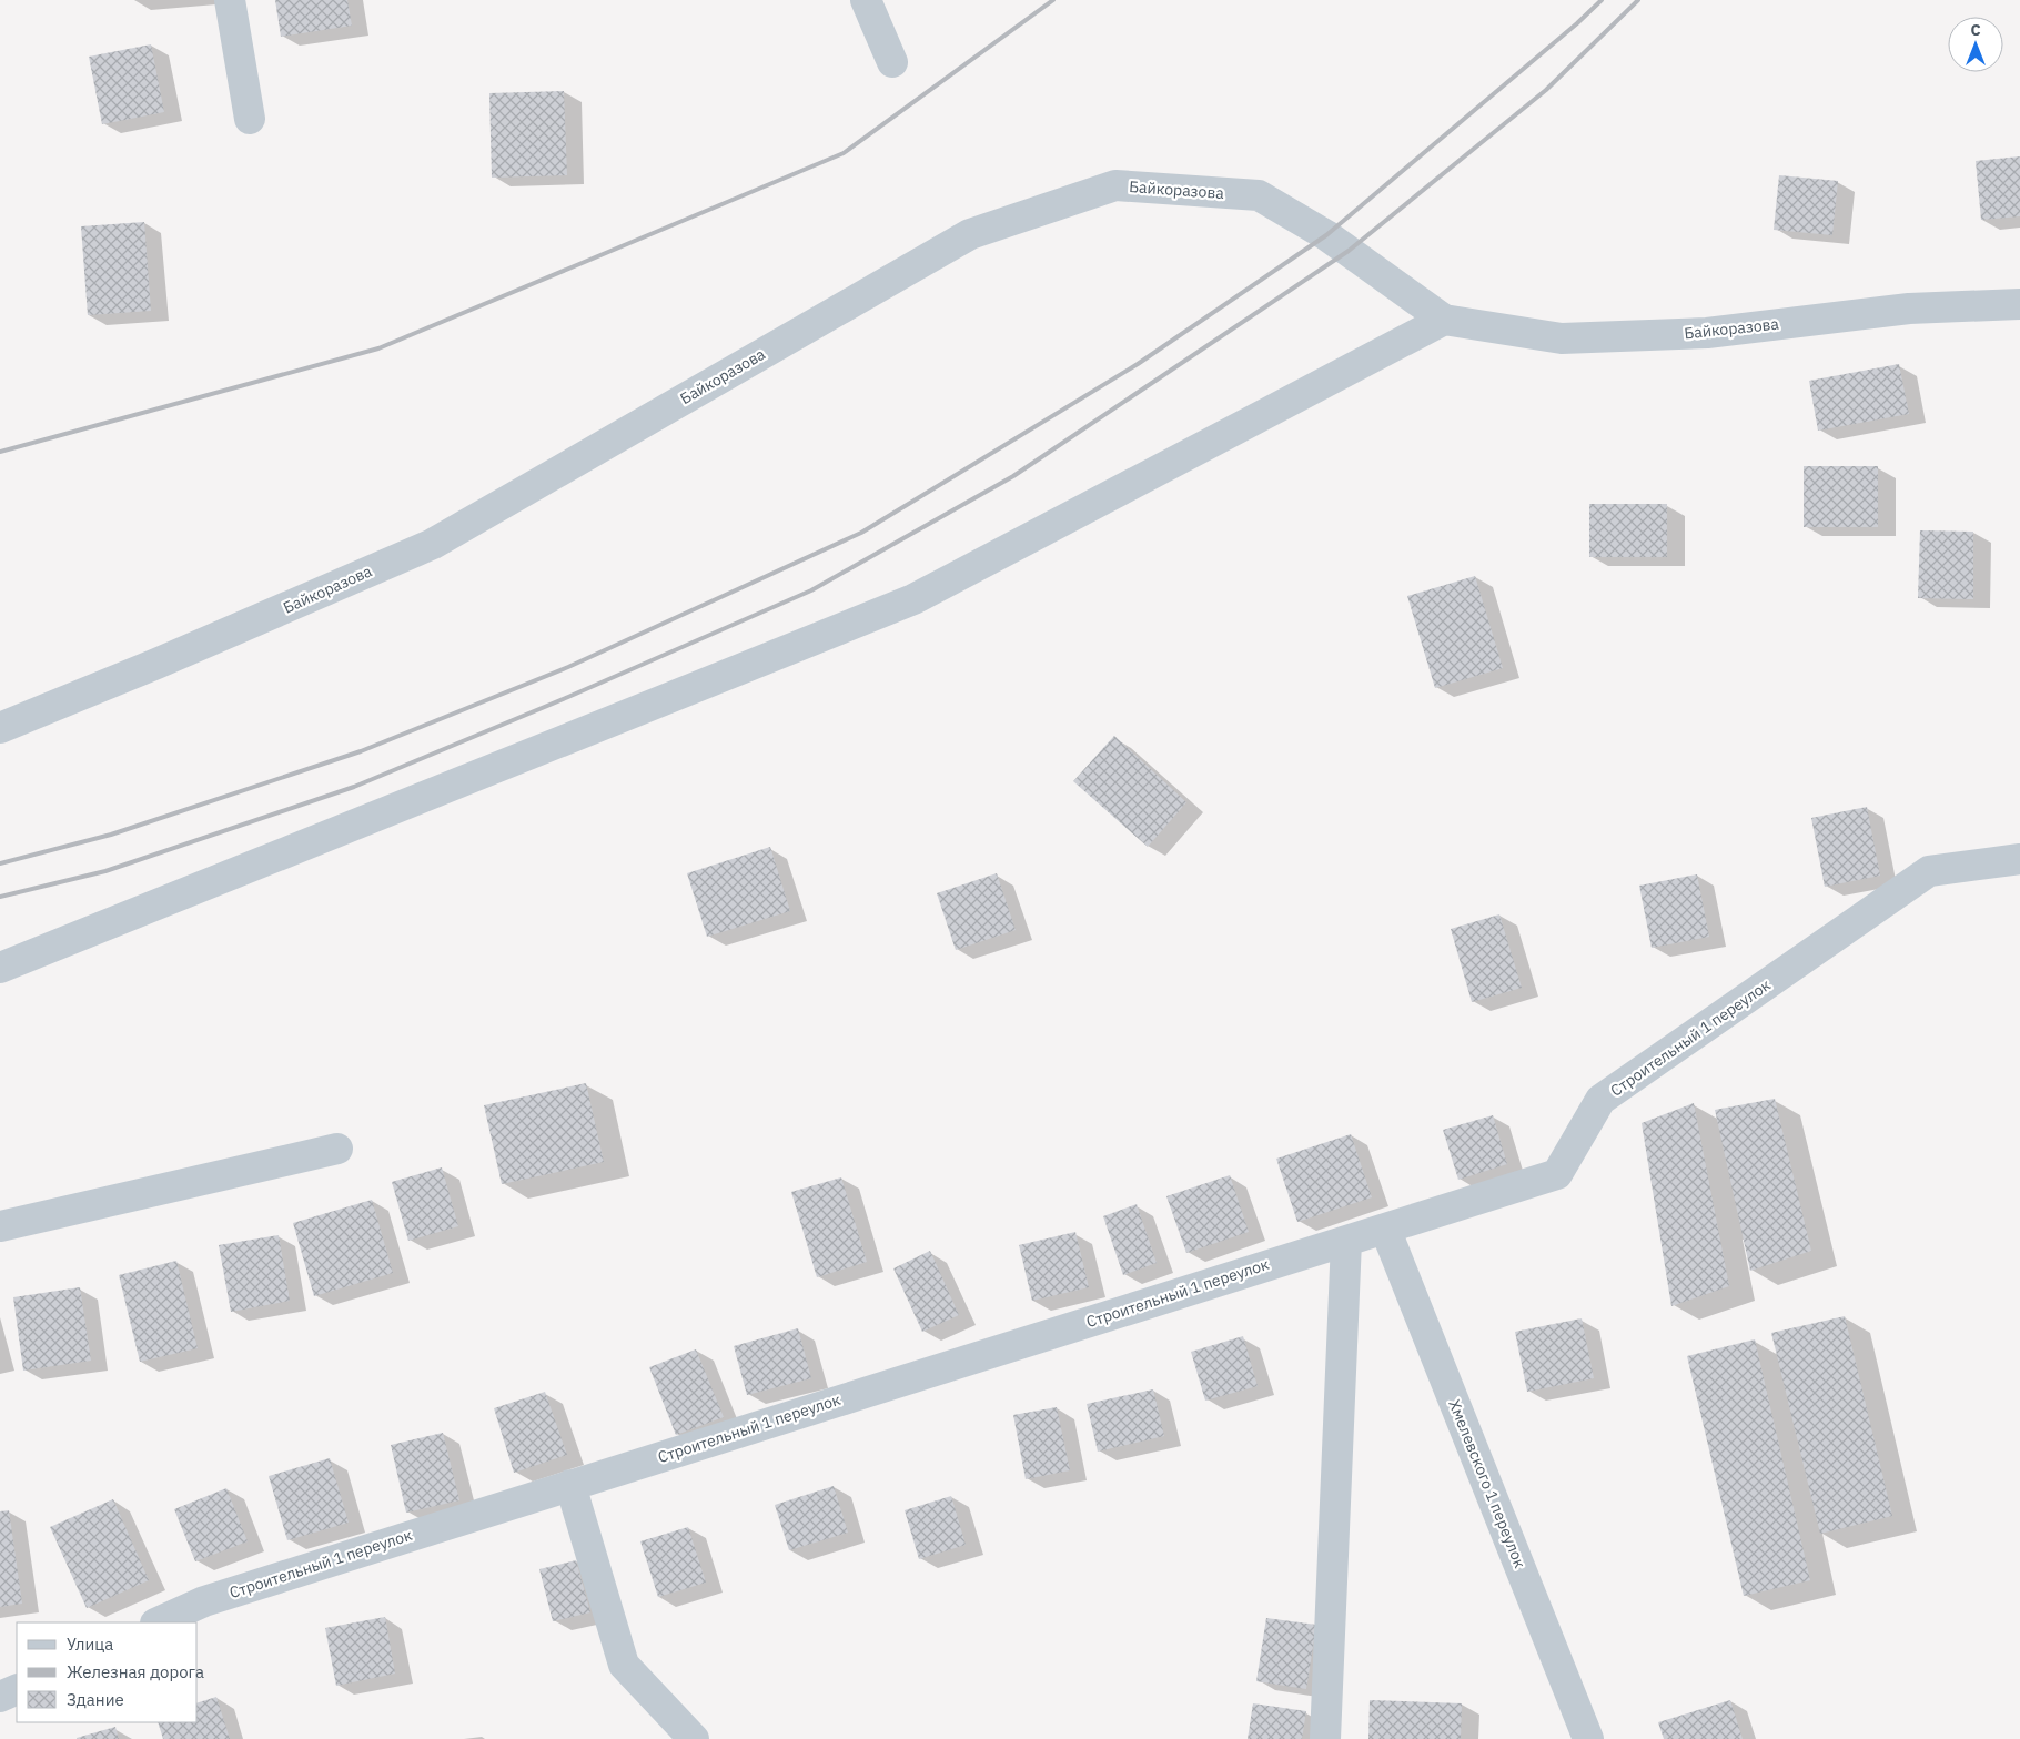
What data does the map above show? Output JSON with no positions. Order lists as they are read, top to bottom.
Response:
{
  "streets": {
    "street": ["Байкоразова", "Строительный 1 переулок", "Хмелевского 1 переулок"]
  },
  "crossings": [
    ["Строительный 1 переулок", "Хмелевского 1 переулок"]
  ],
  "legend": ["Улица", "Железная дорога", "Здание"],
  "north": "top"
}
